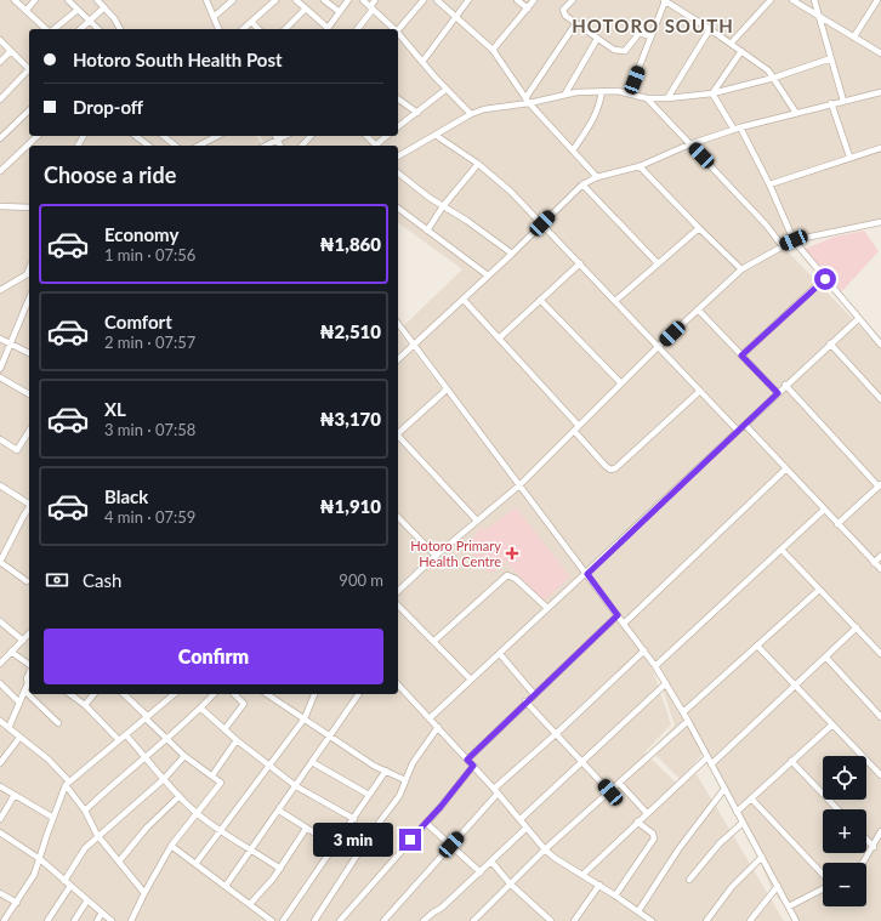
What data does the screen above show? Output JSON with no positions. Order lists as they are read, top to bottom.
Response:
{
  "districts": ["HOTORO SOUTH"],
  "places": {
    "health": ["Hotoro Primary Health Centre"]
  },
  "page": {
    "banner": ["Hotoro South Health Post", "Drop-off"],
    "heading": "Choose a ride",
    "list": [
      {
        "name": "Economy",
        "note": "1 min · 07:56",
        "value": "₦1,860"
      },
      {
        "name": "Comfort",
        "note": "2 min · 07:57",
        "value": "₦2,510"
      },
      {
        "name": "XL",
        "note": "3 min · 07:58",
        "value": "₦3,170"
      },
      {
        "name": "Black",
        "note": "4 min · 07:59",
        "value": "₦1,910"
      }
    ],
    "pay": ["Cash", "900 m"],
    "buttons": "Confirm",
    "map_buttons": ["+", "−"],
    "bubble": "3 min"
  }
}
